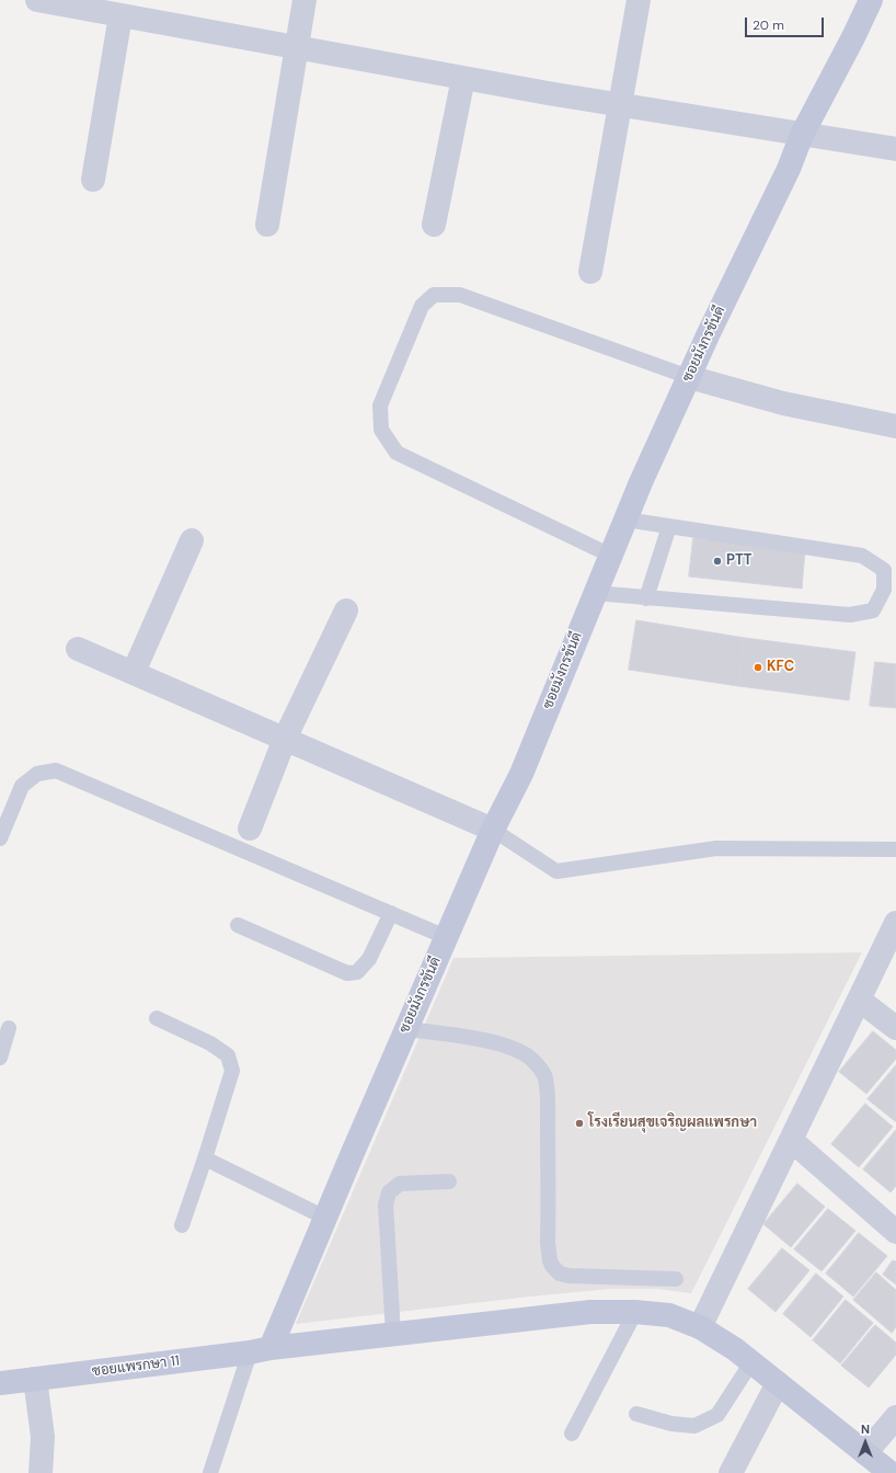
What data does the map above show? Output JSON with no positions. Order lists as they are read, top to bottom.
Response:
{
  "streets": {
    "street": ["ซอยมังกรขันดี", "ซอยแพรกษา 11"]
  },
  "crossings": [
    ["ซอยมังกรขันดี", "ซอยแพรกษา 11"]
  ],
  "places": ["PTT", "KFC", "โรงเรียนสุขเจริญผลแพรกษา"],
  "scale_bar": "20 m",
  "north": "top"
}
